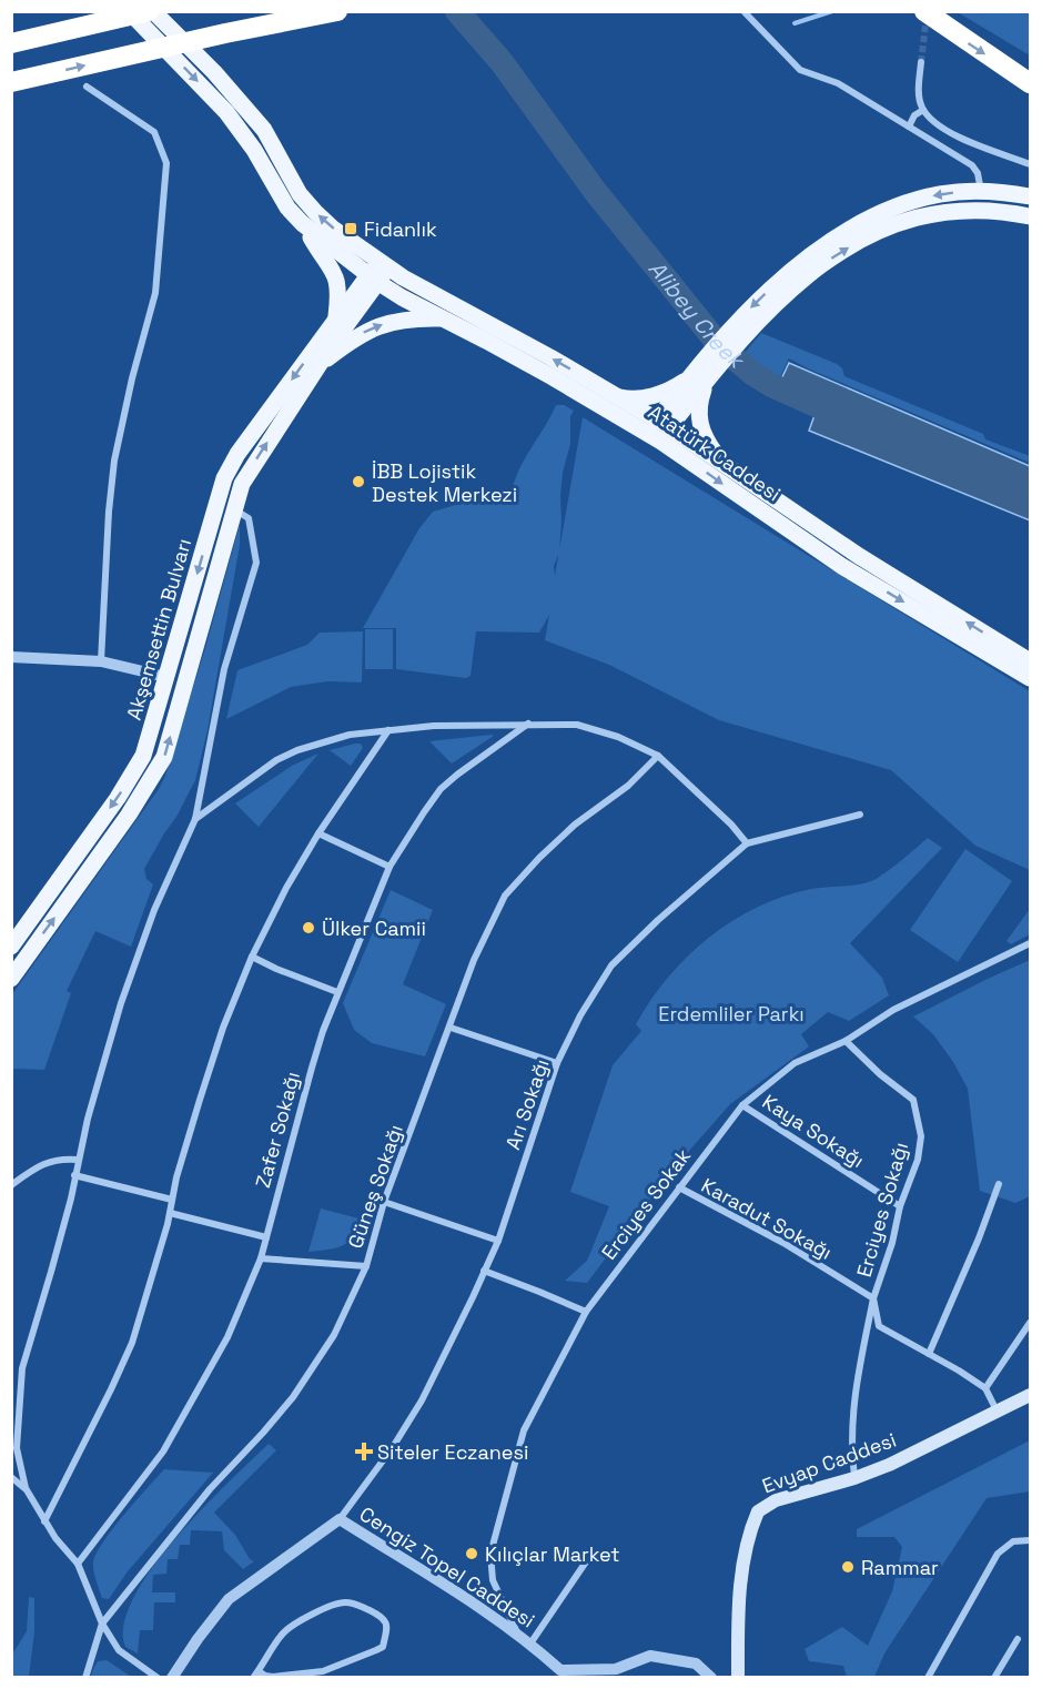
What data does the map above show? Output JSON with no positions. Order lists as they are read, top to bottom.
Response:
{
  "streets": {
    "main road": ["Atatürk Caddesi", "Akşemsettin Bulvarı", "Evyap Caddesi"],
    "street": [
      "Arı Sokağı",
      "Zafer Sokağı",
      "Kaya Sokağı",
      "Güneş Sokağı",
      "Erciyes Sokak",
      "Erciyes Sokağı",
      "Karadut Sokağı",
      "Cengiz Topel Caddesi"
    ]
  },
  "crossings": [
    ["Atatürk Caddesi", "Akşemsettin Bulvarı"],
    ["Arı Sokağı", "Cengiz Topel Caddesi"],
    ["Kaya Sokağı", "Erciyes Sokak"],
    ["Kaya Sokağı", "Erciyes Sokağı"],
    ["Erciyes Sokak", "Erciyes Sokağı"],
    ["Erciyes Sokak", "Karadut Sokağı"],
    ["Erciyes Sokak", "Cengiz Topel Caddesi"],
    ["Erciyes Sokağı", "Karadut Sokağı"],
    ["Erciyes Sokağı", "Evyap Caddesi"]
  ],
  "water": ["Alibey Creek"],
  "parks": ["Erdemliler Parkı"],
  "places": {
    "transit": ["Fidanlık"],
    "other": [
      "İBB Lojistik Destek Merkezi",
      "Ülker Camii",
      "Kılıçlar Market",
      "Rammar"
    ],
    "health": ["Siteler Eczanesi"]
  }
}
